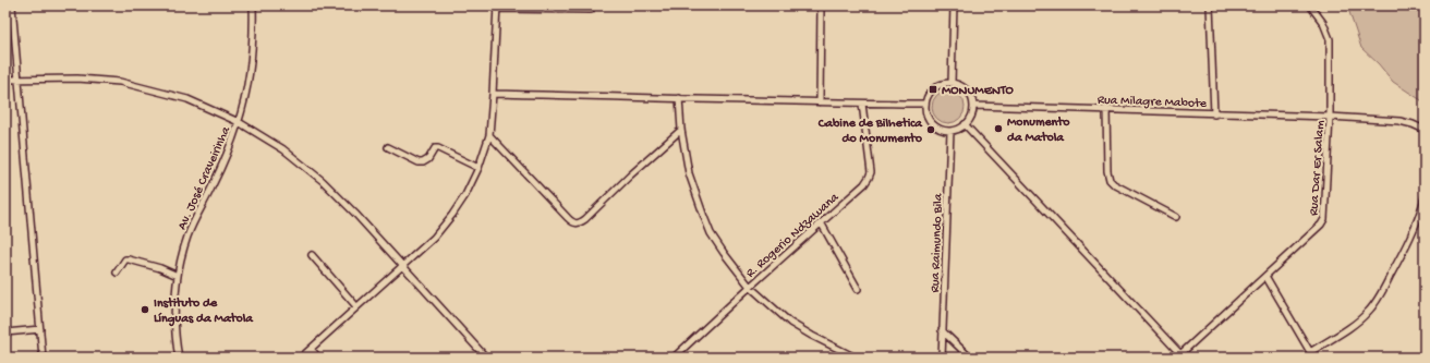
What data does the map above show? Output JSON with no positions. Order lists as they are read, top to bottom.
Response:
{
  "streets": {
    "street": [
      "Rua Milagre Mabote",
      "Rua Dar Er Salam",
      "Av. José Craveirinha",
      "R. Rogerio Ndzawana",
      "Rua Raimundo Bila"
    ]
  },
  "crossings": [
    ["Rua Milagre Mabote", "Rua Dar Er Salam"],
    ["Rua Milagre Mabote", "Rua Raimundo Bila"]
  ],
  "places": {
    "transit": ["MONUMENTO"],
    "other": ["Monumento da Matola", "Cabine de Bilhetica do Monumento", "Instituto de Línguas da Matola"]
  }
}
